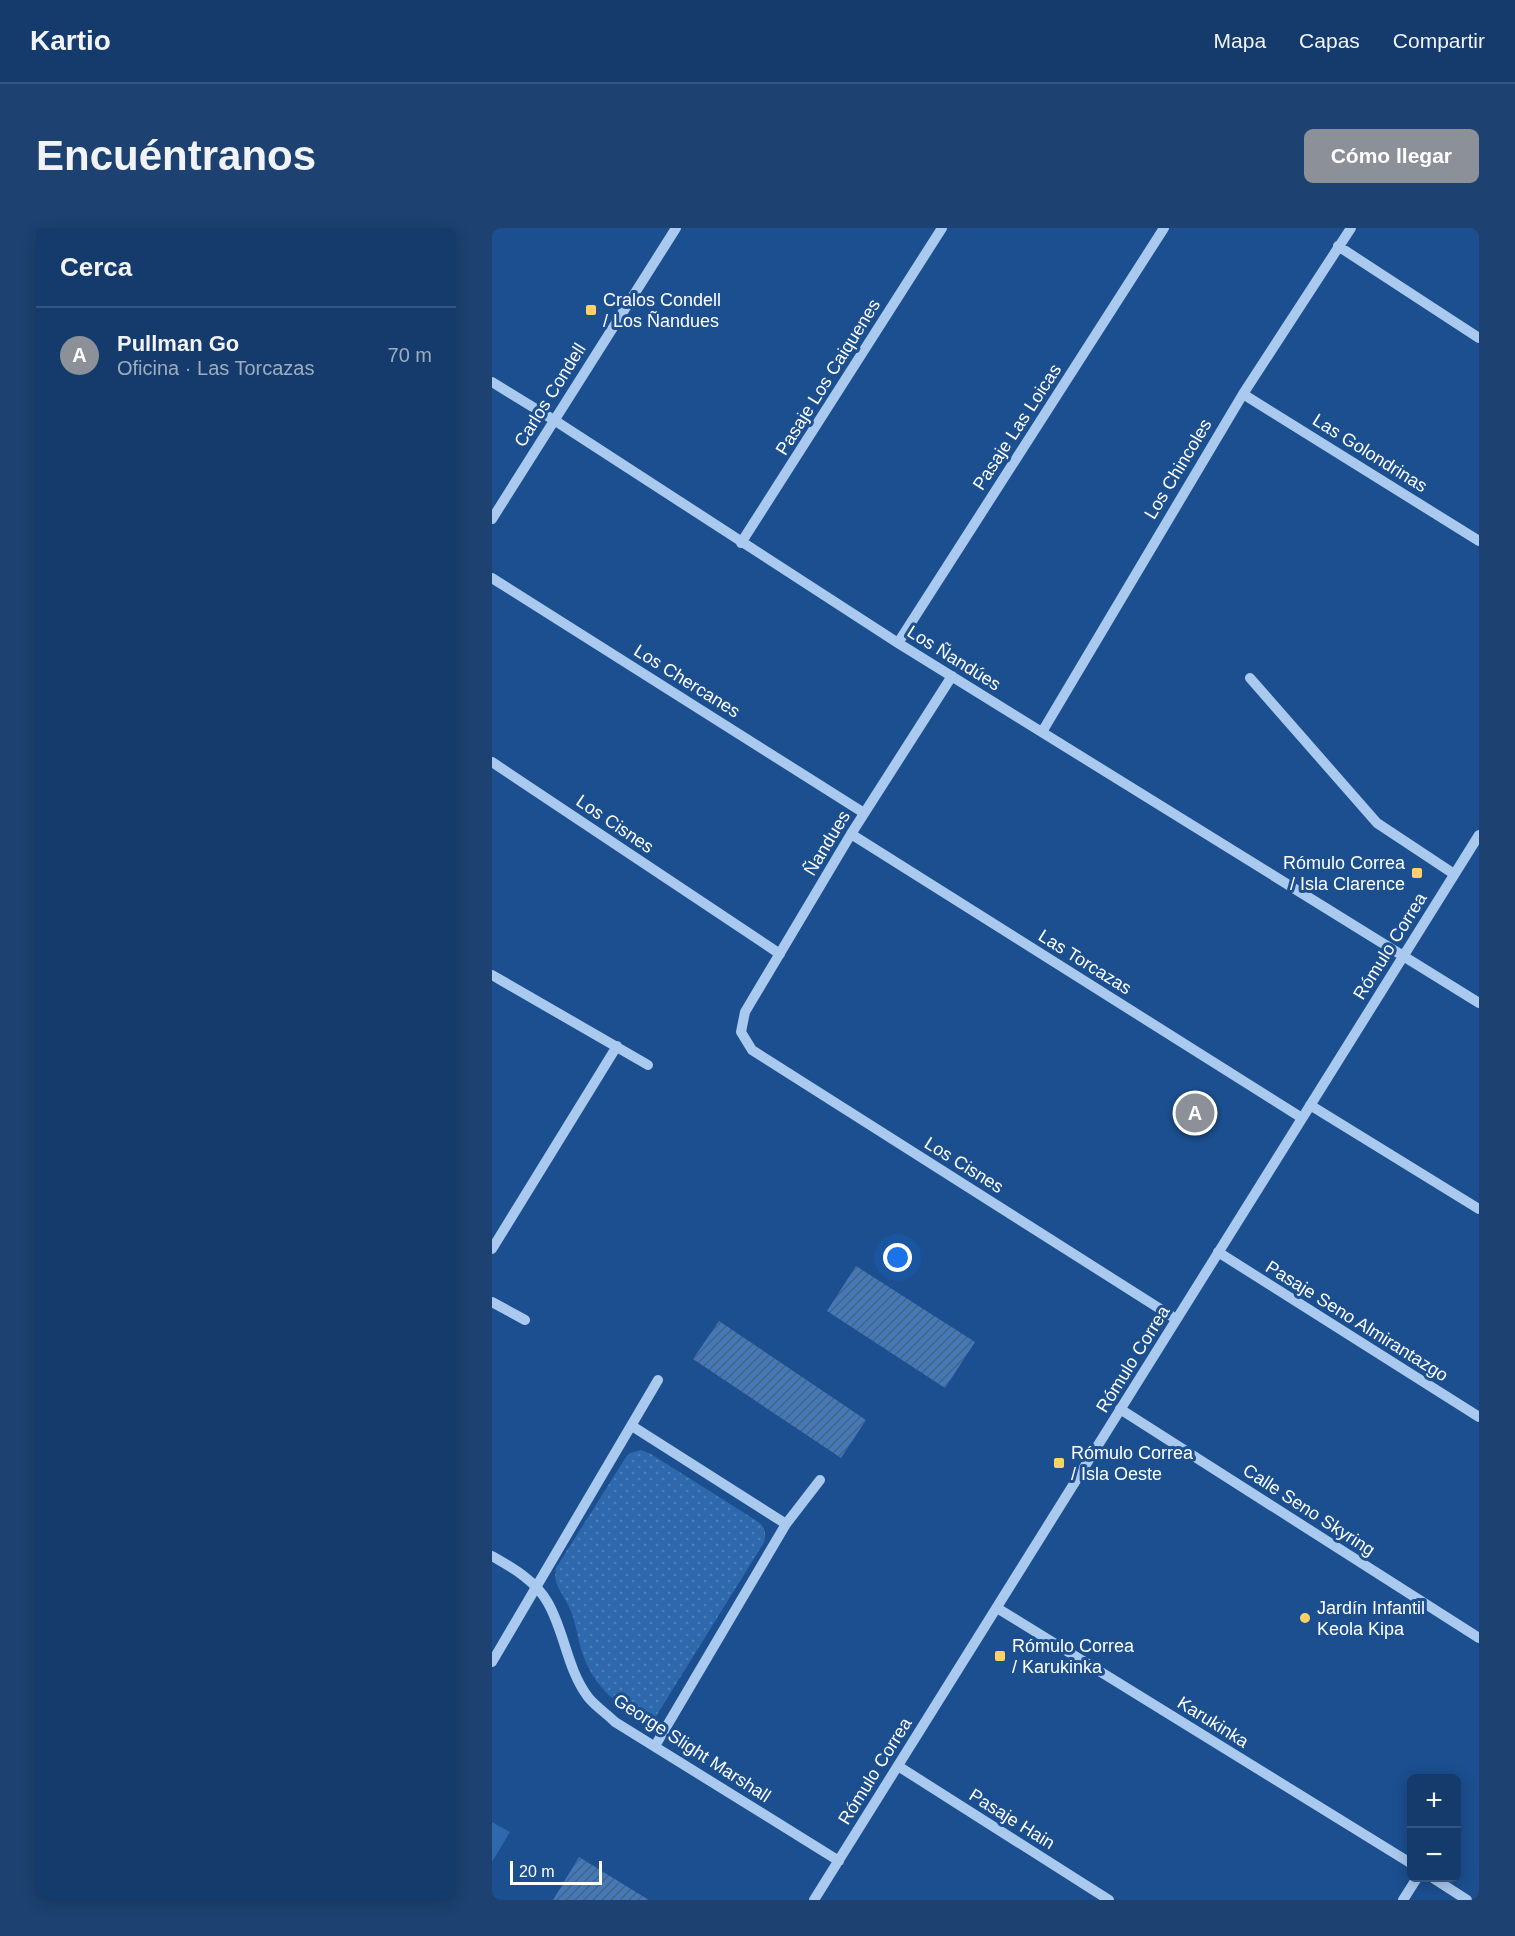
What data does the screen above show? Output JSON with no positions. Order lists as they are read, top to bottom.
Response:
{
  "streets": {
    "street": [
      "Pasaje Los Caiquenes",
      "Carlos Condell",
      "Pasaje Las Loicas",
      "Las Golondrinas",
      "Los Chincoles",
      "Los Ñandúes",
      "Los Chercanes",
      "Los Cisnes",
      "Ñandues",
      "Rómulo Correa",
      "Las Torcazas",
      "Pasaje Seno Almirantazgo",
      "Calle Seno Skyring",
      "Karukinka",
      "George Slight Marshall",
      "Pasaje Hain"
    ]
  },
  "crossings": [
    ["Pasaje Los Caiquenes", "Los Ñandúes"],
    ["Carlos Condell", "Los Ñandúes"],
    ["Pasaje Las Loicas", "Los Ñandúes"],
    ["Las Golondrinas", "Los Chincoles"],
    ["Los Chincoles", "Los Ñandúes"],
    ["Los Ñandúes", "Ñandues"],
    ["Los Ñandúes", "Rómulo Correa"],
    ["Los Chercanes", "Ñandues"],
    ["Los Cisnes", "Ñandues"],
    ["Los Cisnes", "Rómulo Correa"],
    ["Ñandues", "Las Torcazas"],
    ["Rómulo Correa", "Las Torcazas"],
    ["Rómulo Correa", "Pasaje Seno Almirantazgo"],
    ["Rómulo Correa", "Calle Seno Skyring"],
    ["Rómulo Correa", "Karukinka"],
    ["Rómulo Correa", "George Slight Marshall"],
    ["Rómulo Correa", "Pasaje Hain"]
  ],
  "places": {
    "transit": [
      "Cralos Condell / Los Ñandues",
      "Rómulo Correa / Isla Clarence",
      "Rómulo Correa / Isla Oeste",
      "Rómulo Correa / Karukinka"
    ],
    "other": ["Jardín Infantil Keola Kipa"]
  },
  "scale_bar": "20 m",
  "page": {
    "header": "Kartio",
    "nav": ["Mapa", "Capas", "Compartir"],
    "buttons": "Cómo llegar",
    "title": "Encuéntranos",
    "heading": "Cerca",
    "list": [
      {
        "mark": "A",
        "name": "Pullman Go",
        "note": "Oficina · Las Torcazas",
        "value": "70 m"
      }
    ],
    "pins": "A",
    "map_buttons": ["+", "−"],
    "scale": "20 m"
  }
}
